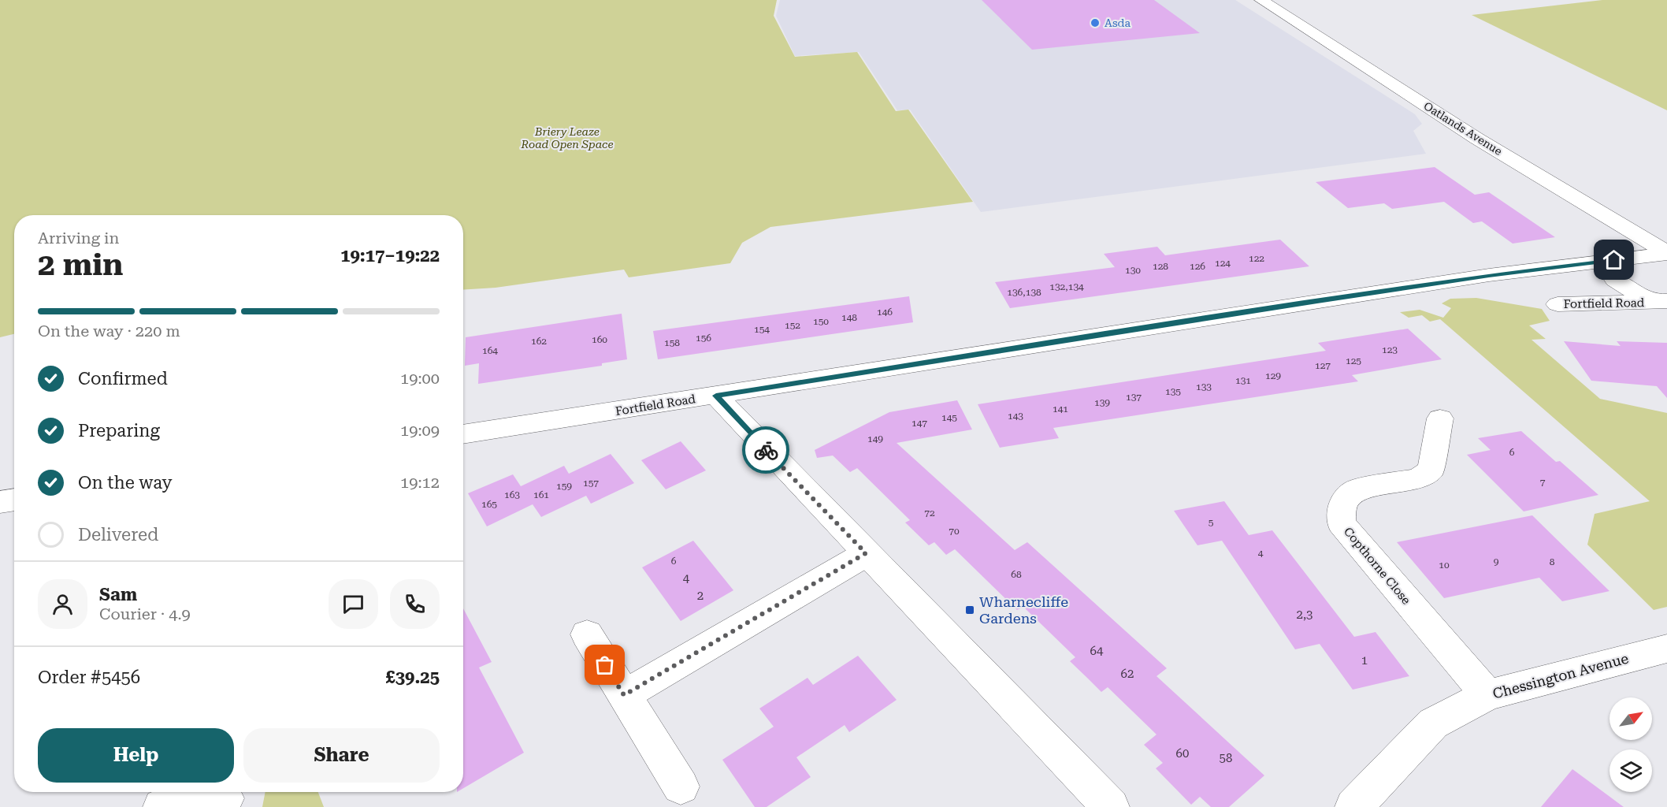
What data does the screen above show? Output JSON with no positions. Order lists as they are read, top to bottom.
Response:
{
  "streets": {
    "street": [
      "Oatlands Avenue",
      "Fortfield Road",
      "Copthorne Close",
      "Chessington Avenue"
    ]
  },
  "crossings": [
    ["Oatlands Avenue", "Fortfield Road"],
    ["Copthorne Close", "Chessington Avenue"]
  ],
  "parks": ["Briery Leaze Road Open Space"],
  "places": {
    "other": ["Asda"],
    "transit": ["Wharnecliffe Gardens"]
  },
  "house_numbers": [
    "122",
    "124",
    "128",
    "126",
    "130",
    "132,134",
    "136,138",
    "146",
    "148",
    "150",
    "152",
    "154",
    "156",
    "160",
    "162",
    "158",
    "123",
    "164",
    "125",
    "127",
    "129",
    "131",
    "133",
    "135",
    "137",
    "139",
    "141",
    "143",
    "145",
    "147",
    "149",
    "6",
    "7",
    "157",
    "159",
    "163",
    "161",
    "165",
    "72",
    "5",
    "70",
    "4",
    "6",
    "9",
    "8",
    "10",
    "68",
    "4",
    "2",
    "2,3",
    "64",
    "1",
    "62",
    "60",
    "58"
  ],
  "north": "top right",
  "page": {
    "heading": ["2 min", "Arriving in", "19:17–19:22"],
    "panel": [
      "Sam",
      "Courier · 4.9",
      "Order #5456",
      "£39.25"
    ],
    "bar": "On the way · 220 m",
    "list": [
      ["Confirmed", "19:00"],
      ["Preparing", "19:09"],
      ["On the way", "19:12"],
      "Delivered"
    ],
    "buttons": ["Help", "Share"]
  }
}
